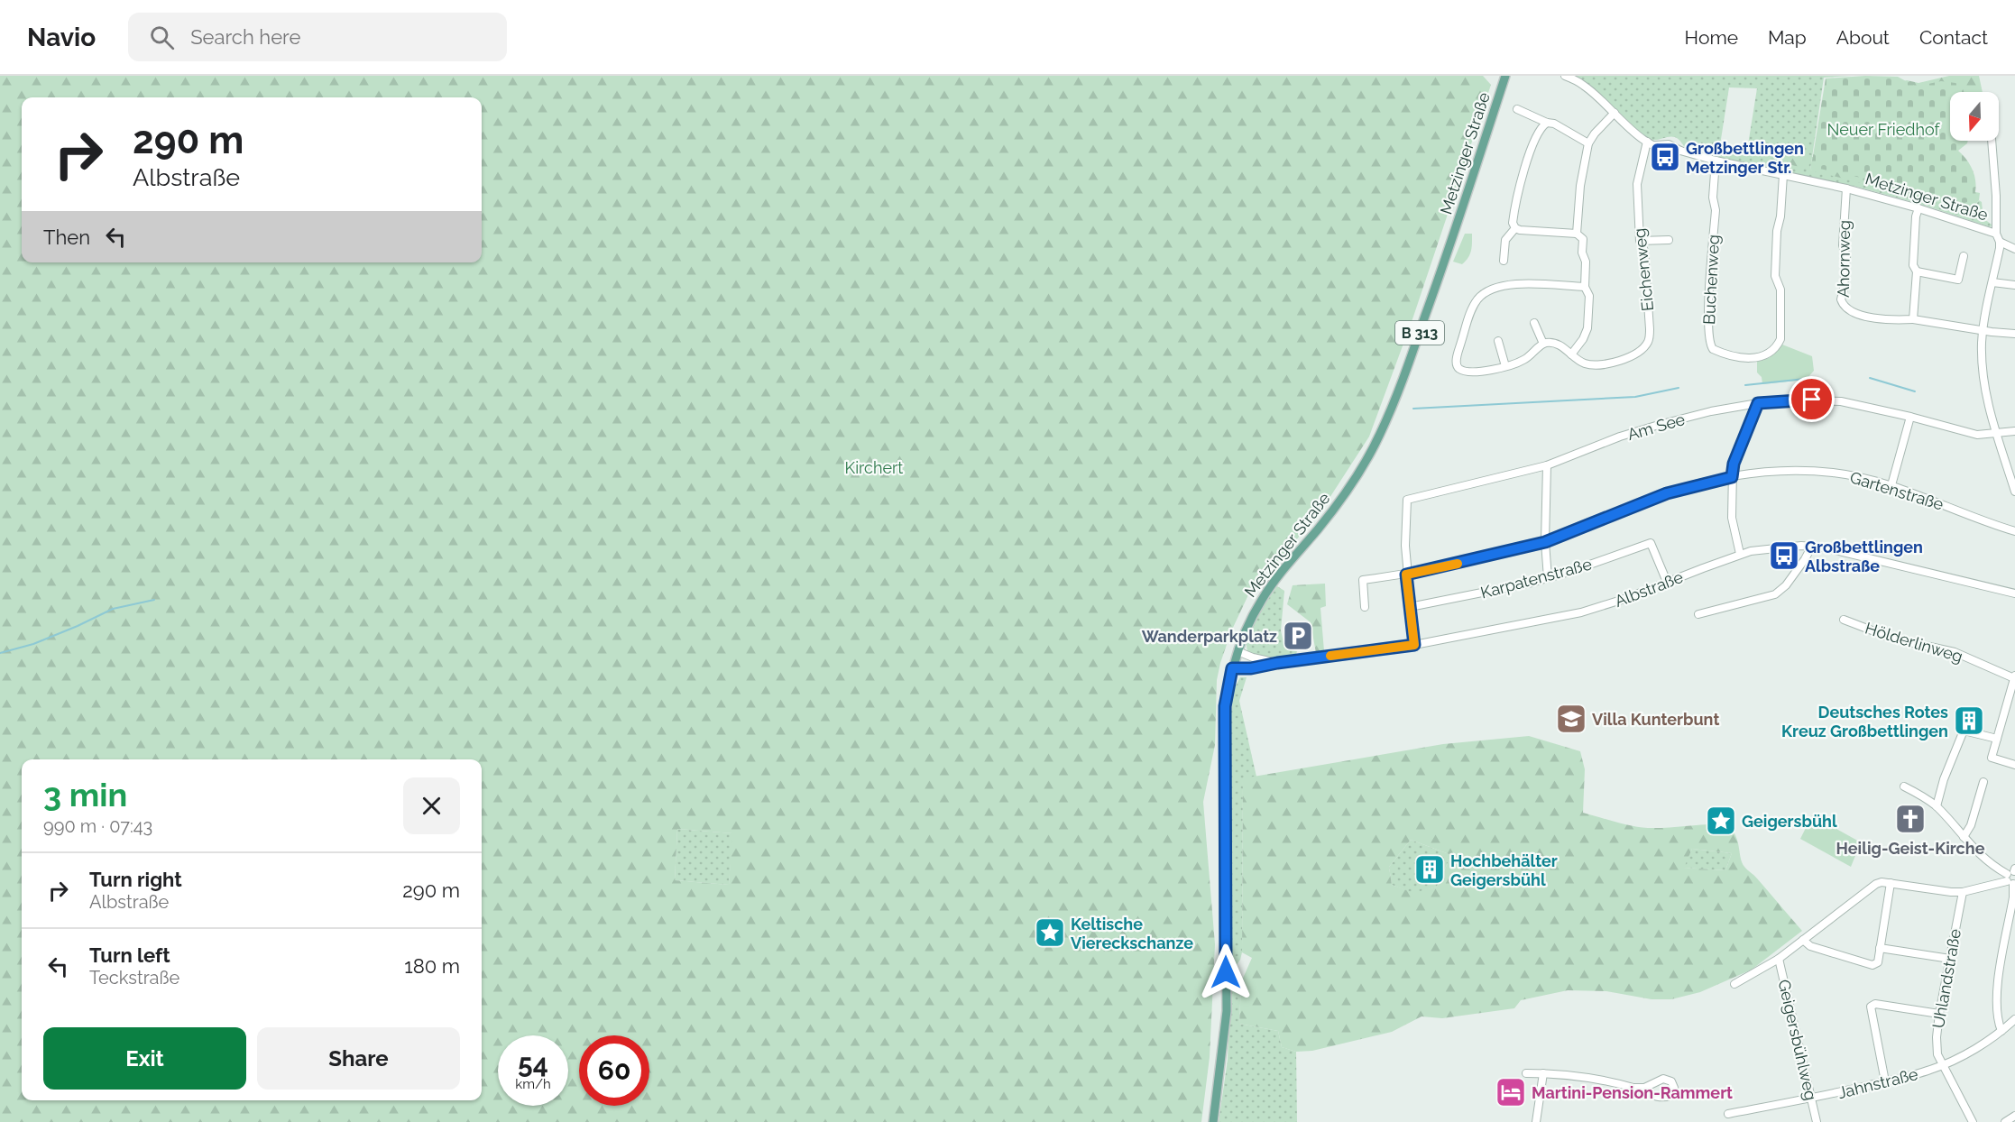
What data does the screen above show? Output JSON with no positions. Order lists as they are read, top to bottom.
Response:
{
  "streets": {
    "main road": ["Metzinger Straße", "B 313"],
    "street": [
      "Ahornweg",
      "Eichenweg",
      "Buchenweg",
      "Am See",
      "Gartenstraße",
      "Karpatenstraße",
      "Albstraße",
      "Hölderlinweg",
      "Uhlandstraße",
      "Geigersbühlweg",
      "Jahnstraße"
    ]
  },
  "crossings": [
    ["Metzinger Straße", "Ahornweg"],
    ["Metzinger Straße", "Eichenweg"],
    ["Metzinger Straße", "Buchenweg"],
    ["Metzinger Straße", "Albstraße"],
    ["Am See", "Gartenstraße"],
    ["Karpatenstraße", "Albstraße"],
    ["Uhlandstraße", "Geigersbühlweg"],
    ["Uhlandstraße", "Jahnstraße"],
    ["Geigersbühlweg", "Jahnstraße"]
  ],
  "parks": ["Neuer Friedhof", "Kirchert"],
  "places": {
    "bus stop": ["Großbettlingen Metzinger Str.", "Großbettlingen Albstraße"],
    "parking": ["Wanderparkplatz"],
    "school or university": ["Villa Kunterbunt"],
    "building": ["Deutsches Rotes Kreuz Großbettlingen", "Hochbehälter Geigersbühl"],
    "church": ["Heilig-Geist-Kirche"],
    "place": ["Geigersbühl", "Keltische Viereckschanze"],
    "hotel": ["Martini-Pension-Rammert"]
  },
  "north": "bottom",
  "page": {
    "header": "Navio",
    "search": "Search here",
    "nav": [
      "Home",
      "Map",
      "About",
      "Contact"
    ],
    "turn": ["290 m", "Albstraße"],
    "then": "Then",
    "heading": ["3 min", "990 m · 07:43"],
    "list": [
      {
        "name": "Turn right",
        "note": "Albstraße",
        "value": "290 m"
      },
      {
        "name": "Turn left",
        "note": "Teckstraße",
        "value": "180 m"
      }
    ],
    "buttons": ["Exit", "Share"],
    "speed": "54 km/h",
    "limit": "60"
  }
}
